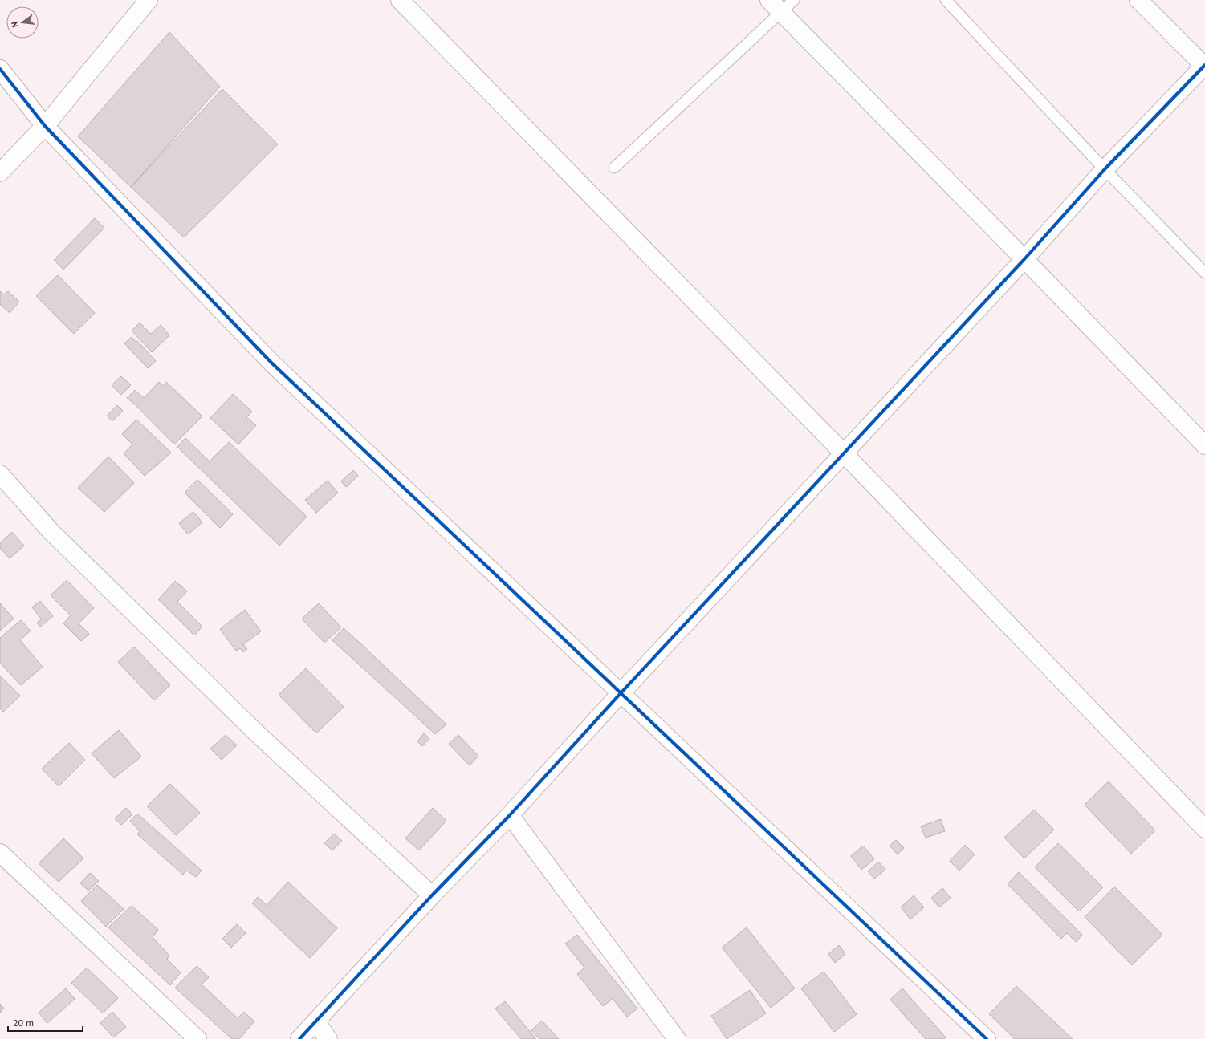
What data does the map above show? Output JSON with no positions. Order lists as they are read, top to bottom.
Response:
{
  "scale_bar": "20 m",
  "north": "left"
}
